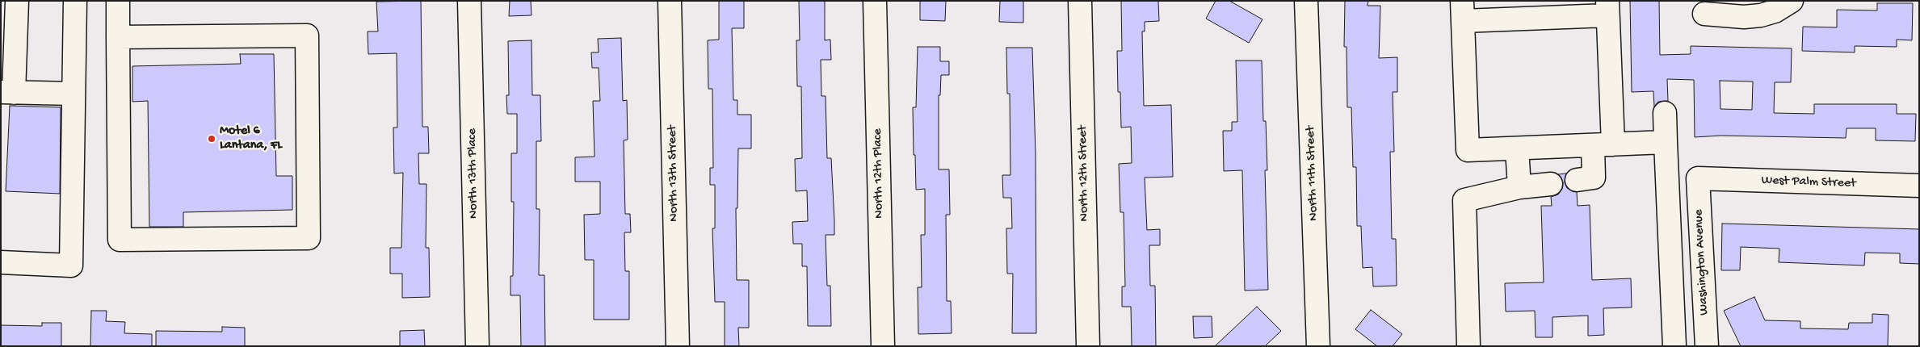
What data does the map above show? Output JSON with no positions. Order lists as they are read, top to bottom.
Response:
{
  "streets": {
    "street": [
      "North 13th Place",
      "North 13th Street",
      "North 12th Place",
      "North 12th Street",
      "North 11th Street",
      "West Palm Street",
      "Washington Avenue"
    ]
  },
  "crossings": [
    ["West Palm Street", "Washington Avenue"]
  ],
  "places": ["Motel 6 Lantana, FL"]
}
